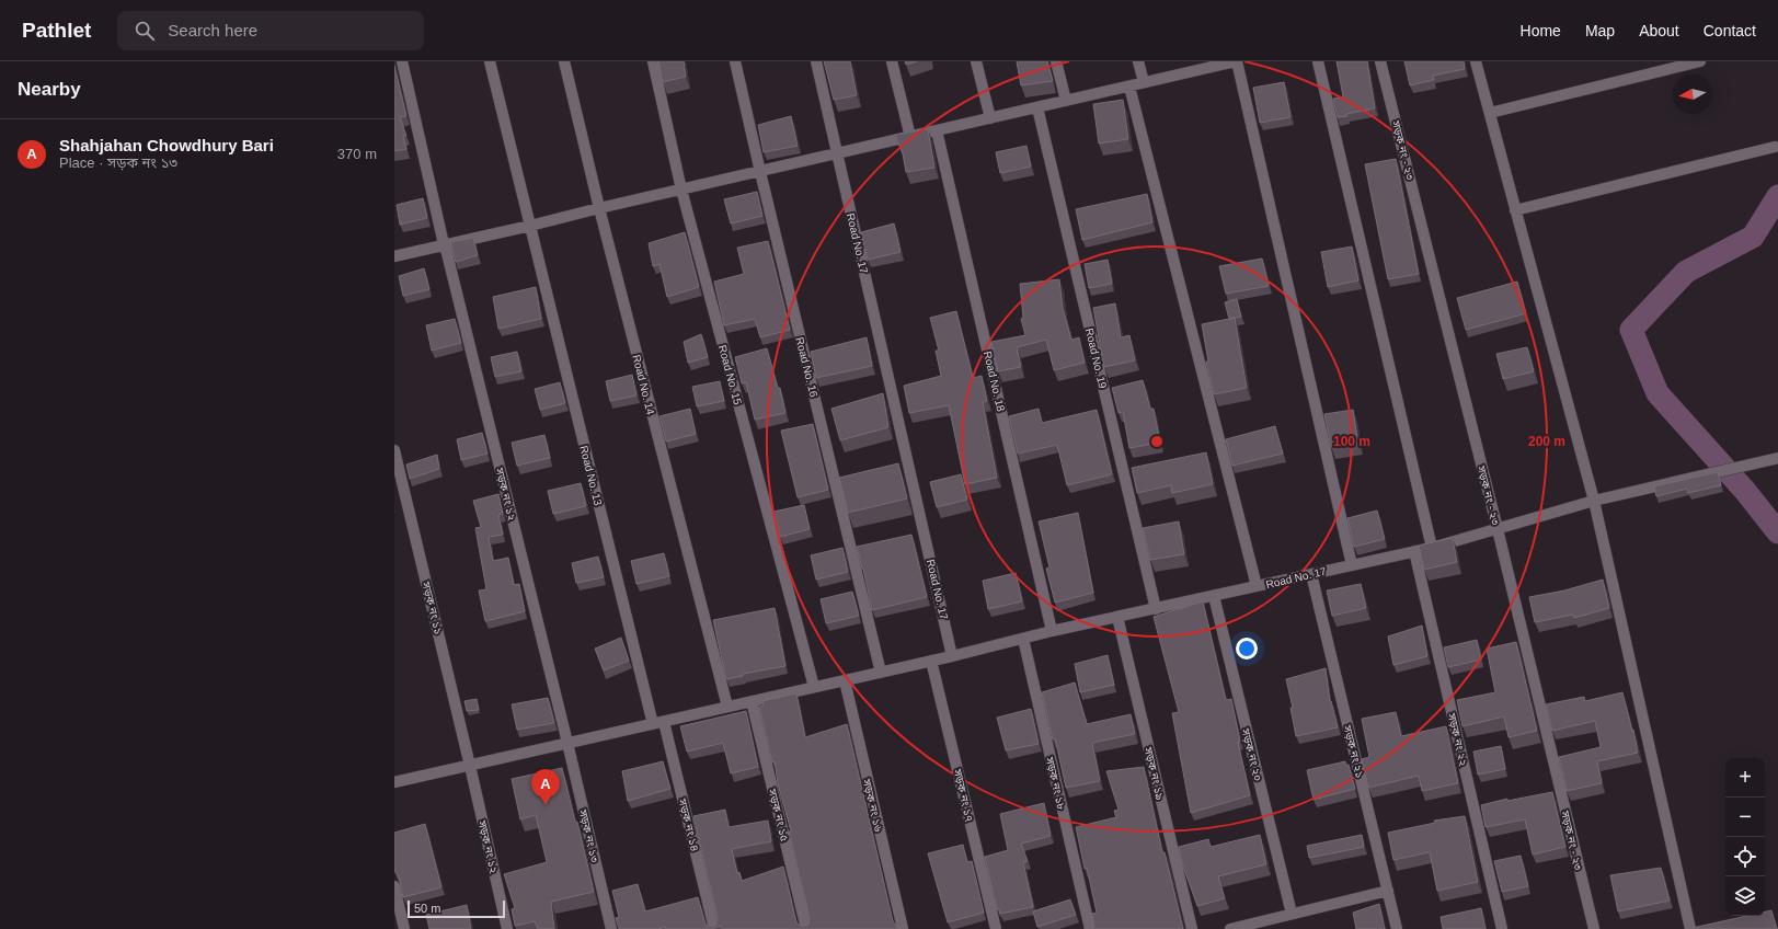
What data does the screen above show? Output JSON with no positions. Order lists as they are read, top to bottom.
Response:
{
  "streets": {
    "street": [
      "সড়ক নং - ২৩",
      "Road No. 17",
      "Road No. 19",
      "Road No. 16",
      "Road No. 15",
      "Road No. 18",
      "Road No. 14",
      "Road No. 13",
      "সড়ক নং ১২",
      "সড়ক নং ১১",
      "সড়ক নং ২২",
      "সড়ক নং ২১",
      "সড়ক নং ২০",
      "সড়ক নং ১৯",
      "সড়ক নং ১৮",
      "সড়ক নং ১৭",
      "সড়ক নং ১৬",
      "সড়ক নং ১৫",
      "সড়ক নং ১৪",
      "সড়ক নং ১৩"
    ]
  },
  "crossings": [
    ["সড়ক নং - ২৩", "Road No. 17"],
    ["Road No. 17", "Road No. 19"],
    ["Road No. 17", "Road No. 18"],
    ["Road No. 17", "সড়ক নং ২২"],
    ["Road No. 17", "সড়ক নং ২১"],
    ["Road No. 17", "সড়ক নং ২০"],
    ["Road No. 17", "সড়ক নং ১৯"],
    ["Road No. 17", "সড়ক নং ১৮"],
    ["Road No. 13", "সড়ক নং ১৪"],
    ["সড়ক নং ১২", "সড়ক নং ১১"],
    ["সড়ক নং ১২", "সড়ক নং ১৩"]
  ],
  "scale_bar": "50 m",
  "north": "left",
  "page": {
    "header": "Pathlet",
    "search": "Search here",
    "nav": [
      "Home",
      "Map",
      "About",
      "Contact"
    ],
    "heading": "Nearby",
    "list": [
      {
        "mark": "A",
        "name": "Shahjahan Chowdhury Bari",
        "note": "Place · সড়ক নং ১৩",
        "value": "370 m"
      }
    ],
    "map_buttons": ["+", "−"],
    "pins": "A",
    "scale": "50 m"
  },
  "rings": ["100 m", "200 m"]
}
